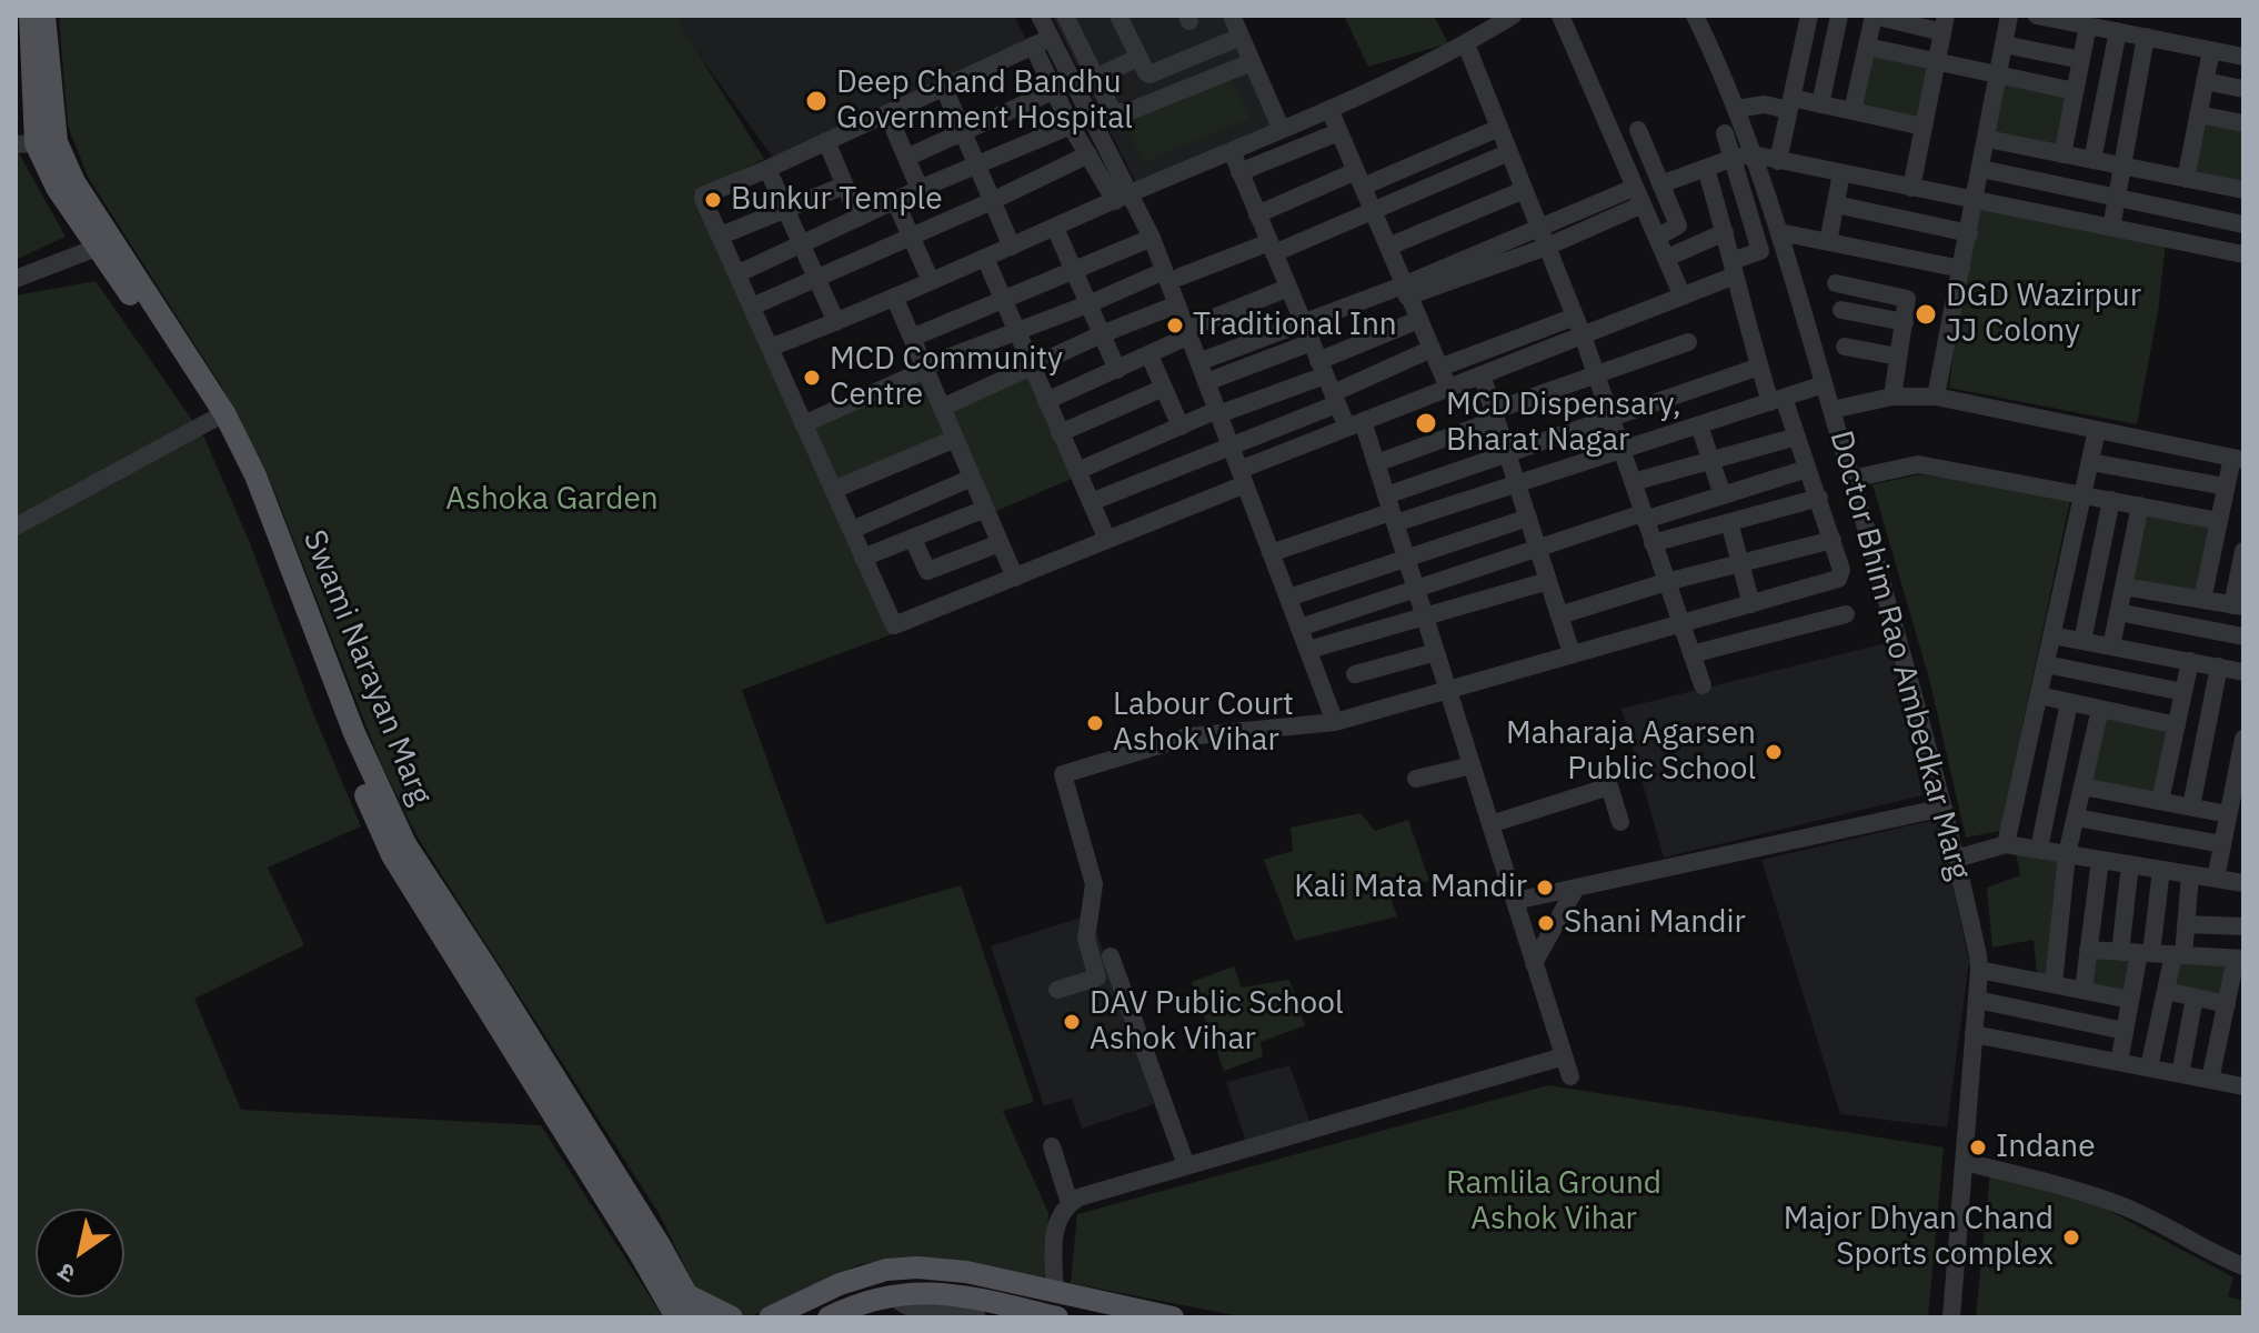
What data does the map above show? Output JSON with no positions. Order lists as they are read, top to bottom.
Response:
{
  "streets": {
    "main road": ["Swami Narayan Marg"],
    "street": ["Doctor Bhim Rao Ambedkar Marg"]
  },
  "parks": ["Ashoka Garden", "Ramlila Ground Ashok Vihar"],
  "places": [
    "Deep Chand Bandhu Government Hospital",
    "Bunkur Temple",
    "DGD Wazirpur JJ Colony",
    "Traditional Inn",
    "MCD Community Centre",
    "MCD Dispensary, Bharat Nagar",
    "Labour Court Ashok Vihar",
    "Maharaja Agarsen Public School",
    "Kali Mata Mandir",
    "Shani Mandir",
    "DAV Public School Ashok Vihar",
    "Indane",
    "Major Dhyan Chand Sports complex"
  ],
  "north": "bottom left"
}
